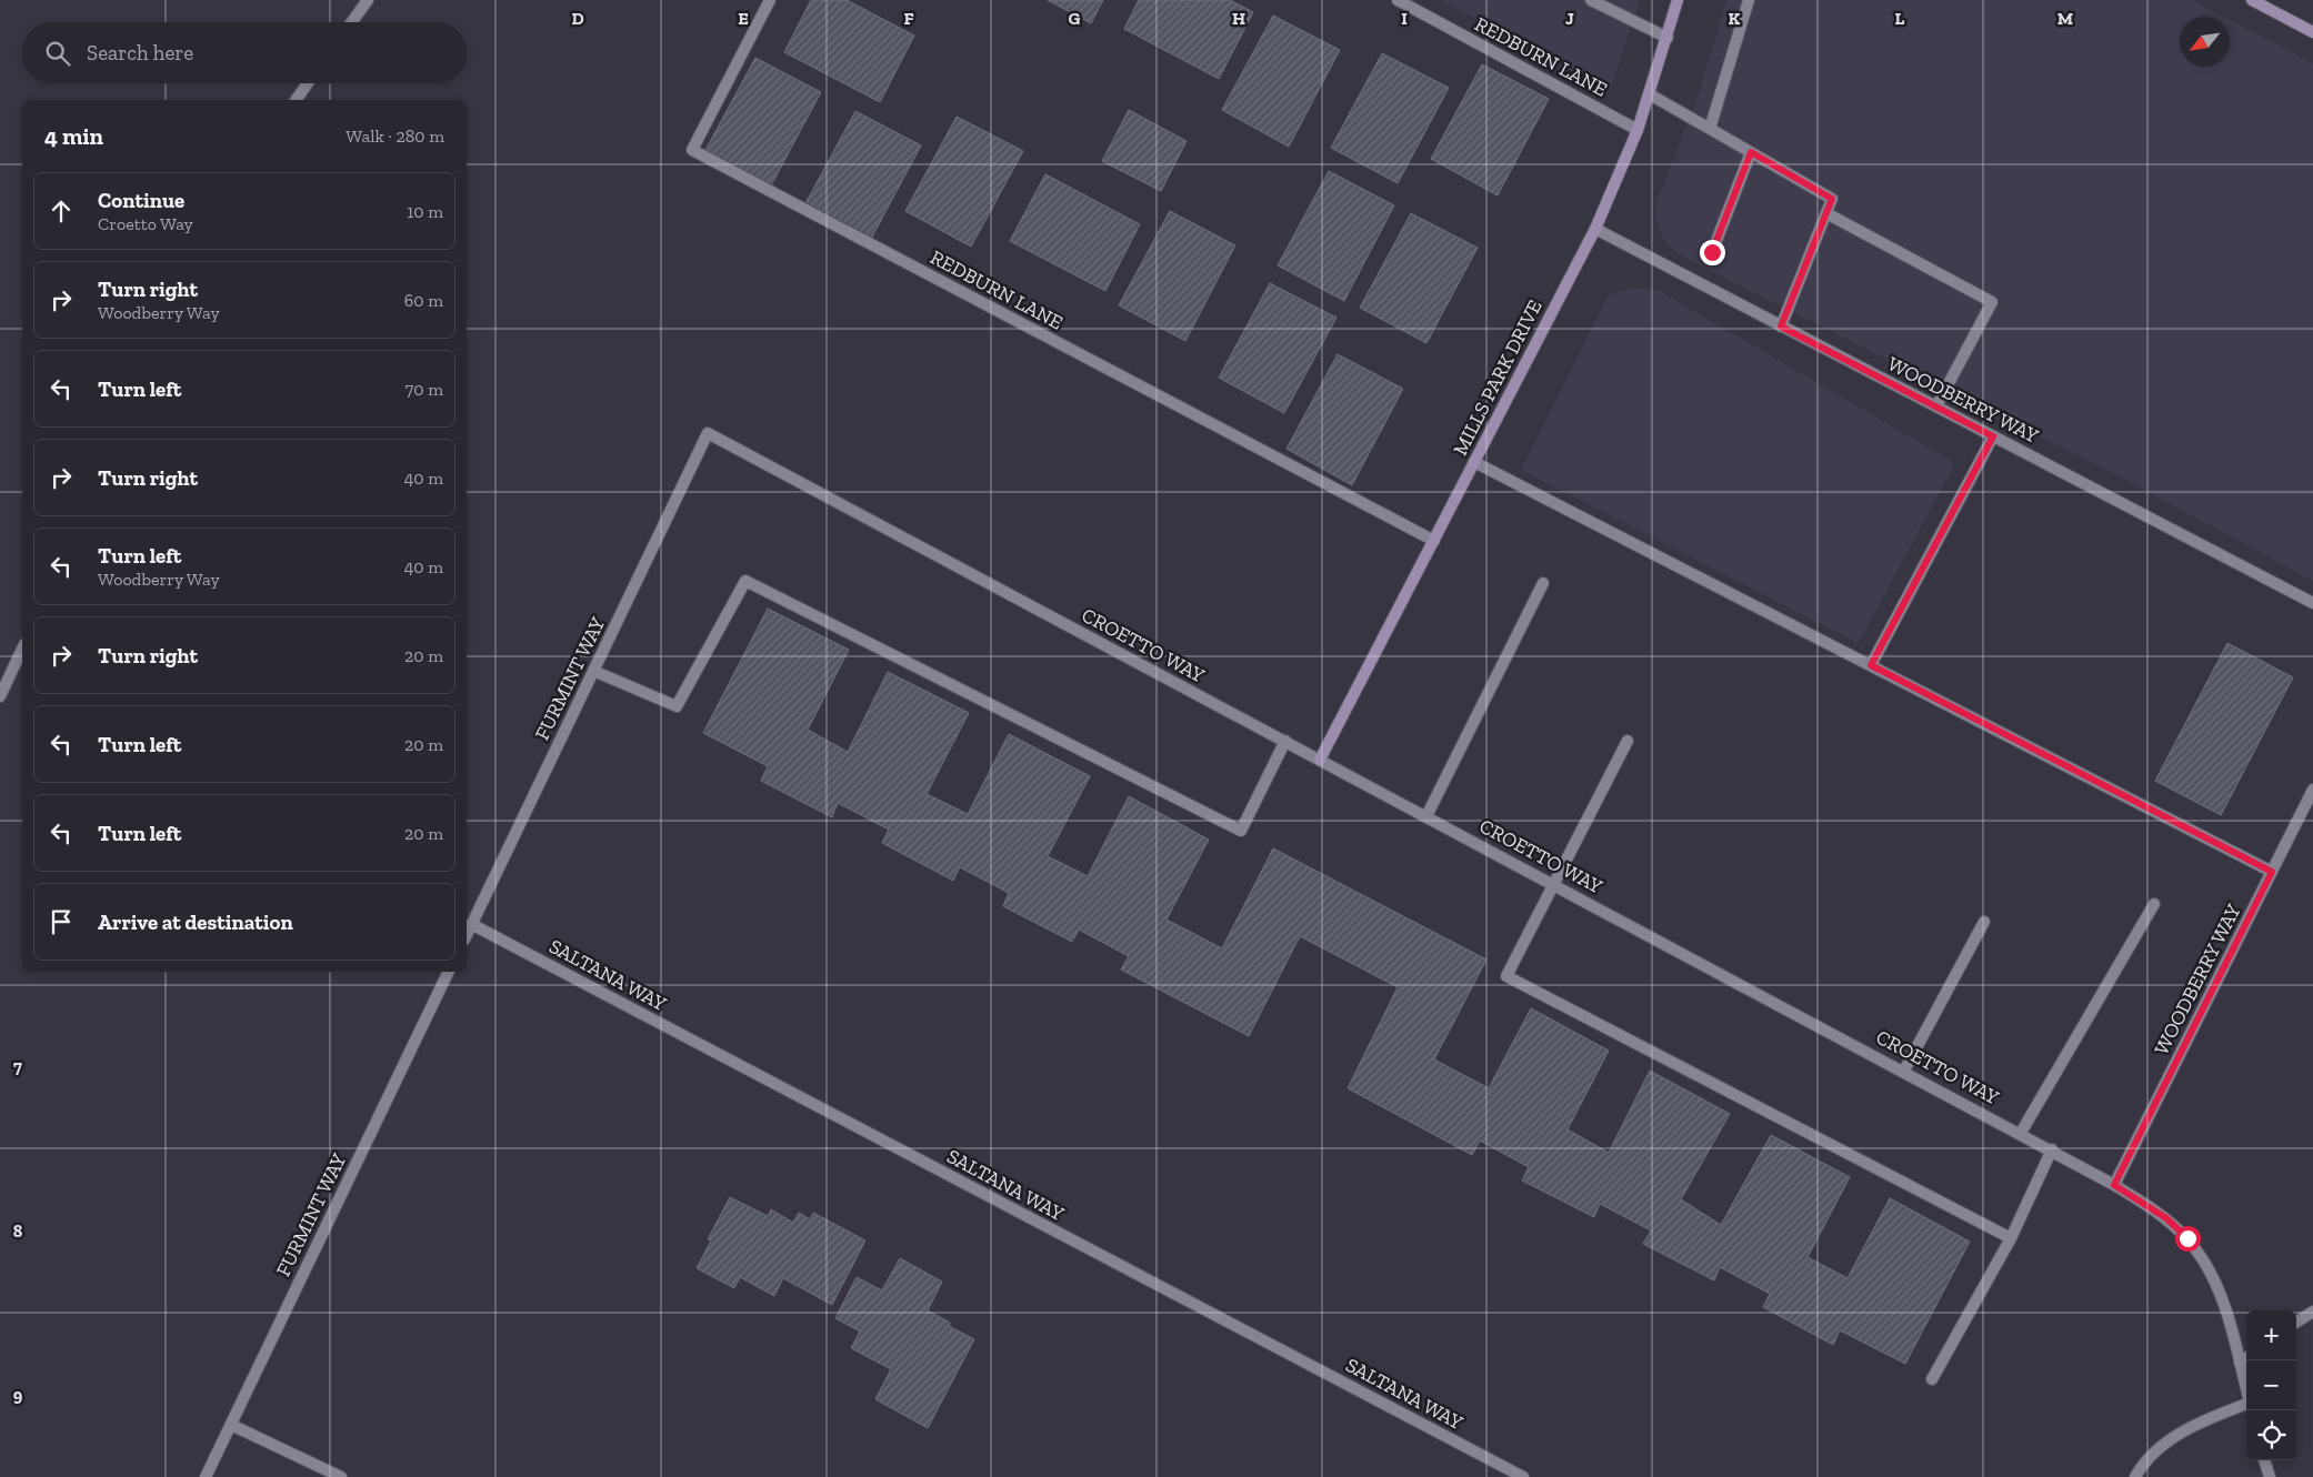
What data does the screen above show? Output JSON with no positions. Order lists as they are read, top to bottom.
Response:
{
  "streets": {
    "street": [
      "REDBURN LANE",
      "MILLS PARK DRIVE",
      "WOODBERRY WAY",
      "CROETTO WAY",
      "FURMINT WAY",
      "SALTANA WAY"
    ]
  },
  "crossings": [
    ["REDBURN LANE", "MILLS PARK DRIVE"],
    ["MILLS PARK DRIVE", "WOODBERRY WAY"],
    ["MILLS PARK DRIVE", "CROETTO WAY"],
    ["WOODBERRY WAY", "CROETTO WAY"],
    ["CROETTO WAY", "FURMINT WAY"],
    ["FURMINT WAY", "SALTANA WAY"]
  ],
  "north": "bottom left",
  "page": {
    "search": "Search here",
    "heading": ["4 min", "Walk · 280 m"],
    "list": [
      ["Continue", "Croetto Way", "10 m"],
      ["Turn right", "Woodberry Way", "60 m"],
      ["Turn left", "70 m"],
      ["Turn right", "40 m"],
      ["Turn left", "Woodberry Way", "40 m"],
      ["Turn right", "20 m"],
      ["Turn left", "20 m"],
      ["Turn left", "20 m"],
      "Arrive at destination"
    ],
    "map_buttons": ["+", "−"]
  },
  "grid": {
    "columns": [
      "D",
      "E",
      "F",
      "G",
      "H",
      "I",
      "J",
      "K",
      "L",
      "M"
    ],
    "rows": ["7", "8", "9"]
  }
}
